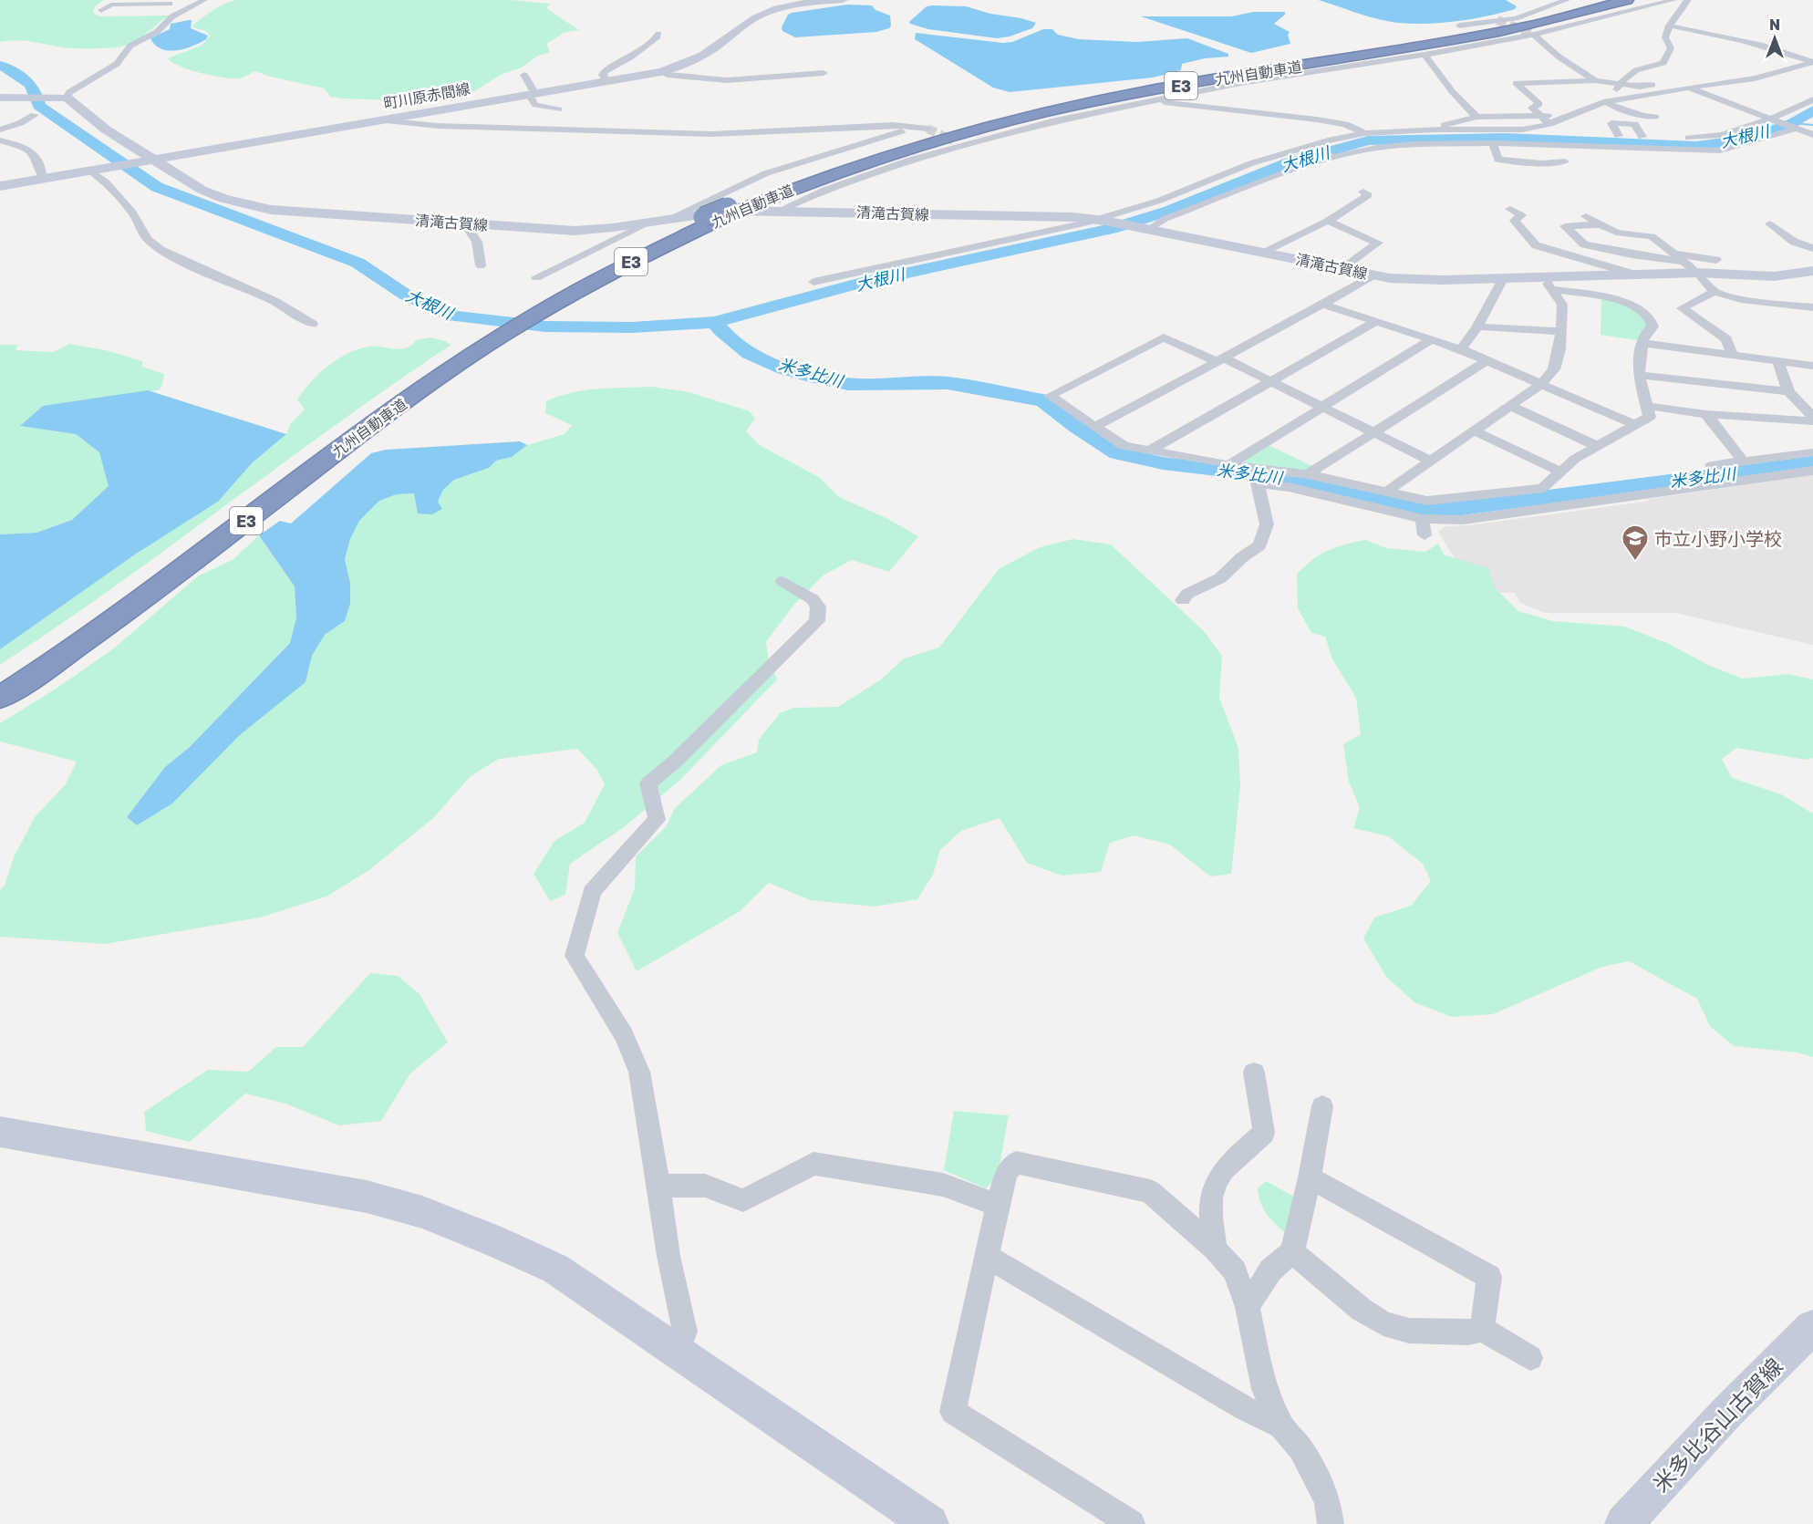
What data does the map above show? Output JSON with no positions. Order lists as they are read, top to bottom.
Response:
{
  "streets": {
    "highway": ["九州自動車道", "E3"],
    "main road": ["町川原赤間線", "清滝古賀線", "米多比谷山古賀線"]
  },
  "crossings": [
    ["町川原赤間線", "清滝古賀線"]
  ],
  "water": ["大根川", "米多比川"],
  "places": {
    "school or university": ["市立小野小学校"]
  },
  "north": "top"
}
